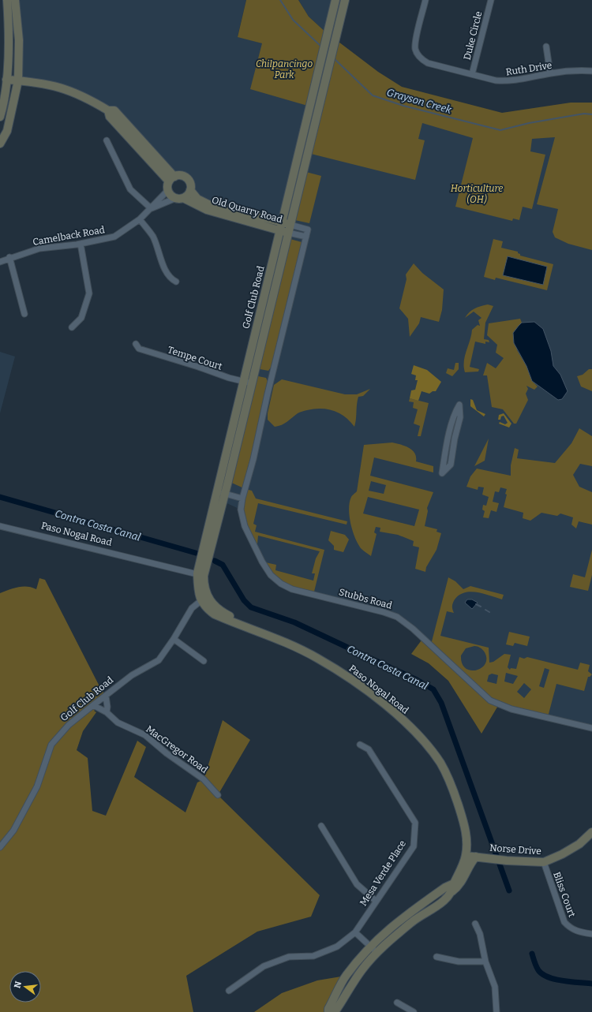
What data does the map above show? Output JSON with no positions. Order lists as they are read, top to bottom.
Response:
{
  "streets": {
    "street": [
      "Duke Circle",
      "Ruth Drive",
      "Old Quarry Road",
      "Camelback Road",
      "Golf Club Road",
      "Tempe Court",
      "Paso Nogal Road",
      "Stubbs Road",
      "MacGregor Road",
      "Norse Drive",
      "Mesa Verde Place",
      "Bliss Court"
    ]
  },
  "crossings": [
    ["Duke Circle", "Ruth Drive"],
    ["Old Quarry Road", "Camelback Road"],
    ["Old Quarry Road", "Golf Club Road"],
    ["Old Quarry Road", "Stubbs Road"],
    ["Golf Club Road", "Tempe Court"],
    ["Golf Club Road", "Paso Nogal Road"],
    ["Golf Club Road", "Stubbs Road"],
    ["Golf Club Road", "MacGregor Road"],
    ["Paso Nogal Road", "Norse Drive"],
    ["Norse Drive", "Bliss Court"]
  ],
  "water": ["Grayson Creek", "Contra Costa Canal"],
  "parks": ["Chilpancingo Park", "Horticulture (OH)"],
  "north": "left"
}
